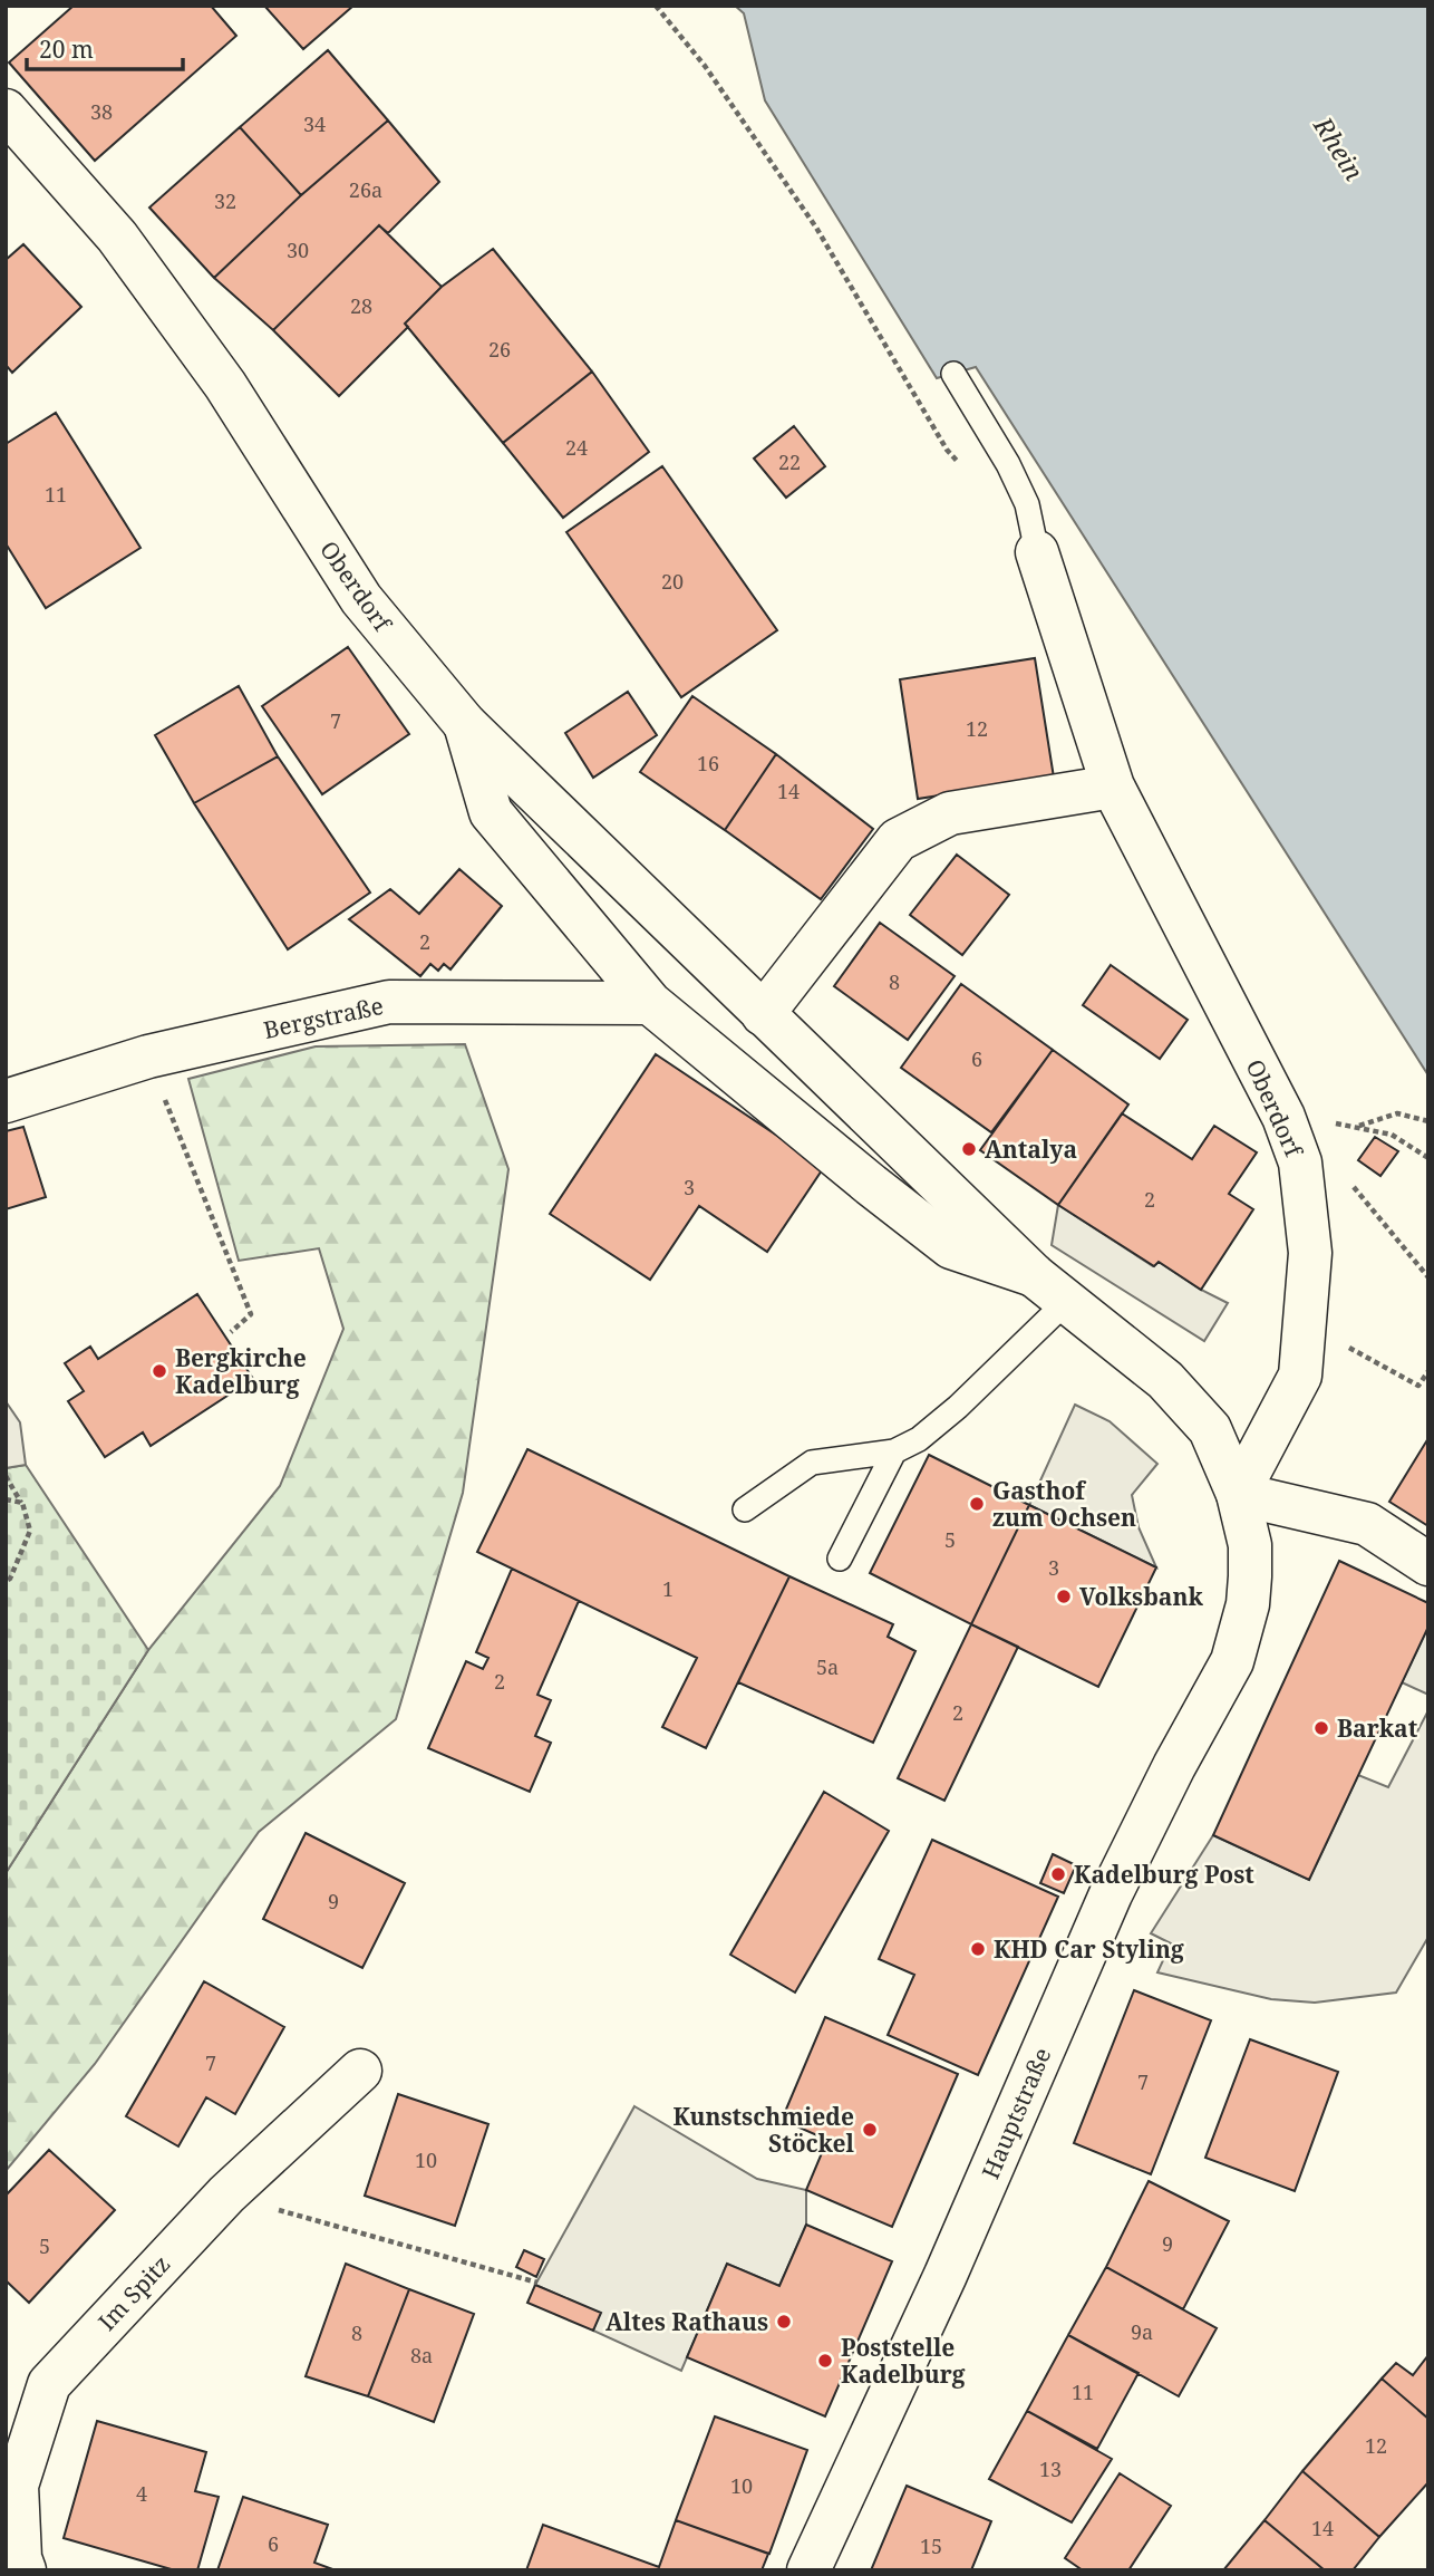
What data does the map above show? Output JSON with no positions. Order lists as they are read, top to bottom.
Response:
{
  "streets": {
    "street": [
      "Oberdorf",
      "Bergstraße",
      "Hauptstraße",
      "Im Spitz"
    ]
  },
  "crossings": [
    ["Oberdorf", "Hauptstraße"]
  ],
  "water": ["Rhein"],
  "places": [
    "Antalya",
    "Bergkirche Kadelburg",
    "Gasthof zum Ochsen",
    "Volksbank",
    "Barkat",
    "Kadelburg Post",
    "KHD Car Styling",
    "Kunstschmiede Stöckel",
    "Altes Rathaus",
    "Poststelle Kadelburg"
  ],
  "house_numbers": [
    "38",
    "34",
    "26a",
    "32",
    "30",
    "28",
    "26",
    "24",
    "22",
    "11",
    "20",
    "7",
    "12",
    "16",
    "14",
    "2",
    "8",
    "6",
    "3",
    "2",
    "5",
    "3",
    "1",
    "5a",
    "2",
    "2",
    "9",
    "7",
    "7",
    "10",
    "9",
    "5",
    "9a",
    "8",
    "8a",
    "11",
    "12",
    "13",
    "10",
    "4",
    "14",
    "6",
    "15"
  ],
  "scale_bar": "20 m"
}
